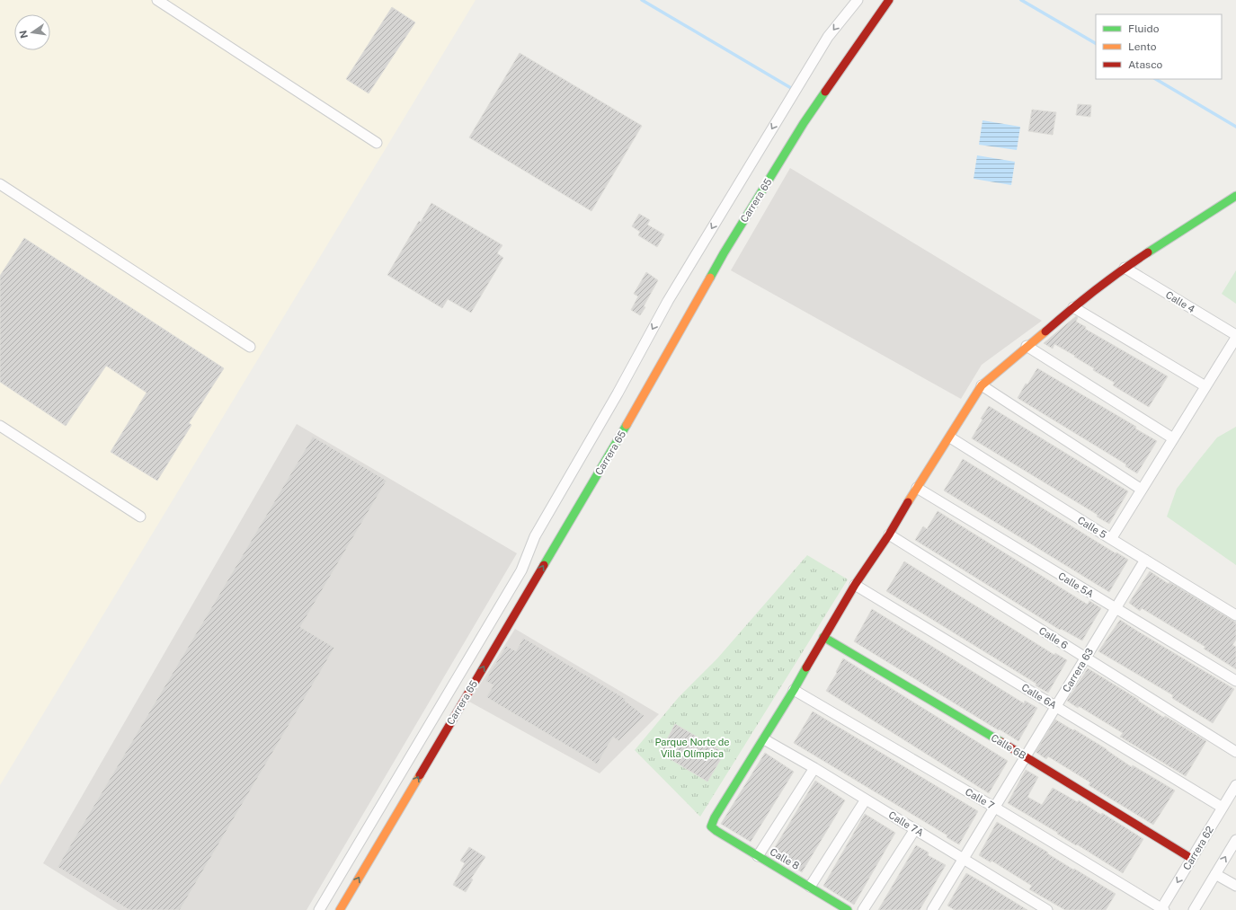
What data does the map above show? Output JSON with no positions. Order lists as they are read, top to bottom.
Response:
{
  "streets": {
    "street": [
      "Carrera 65",
      "Calle 4",
      "Calle 5",
      "Calle 5A",
      "Calle 6",
      "Carrera 63",
      "Calle 6A",
      "Calle 6B",
      "Calle 7",
      "Calle 7A",
      "Carrera 62",
      "Calle 8"
    ]
  },
  "crossings": [
    ["Calle 5", "Carrera 63"],
    ["Calle 5A", "Carrera 63"],
    ["Calle 6", "Carrera 63"],
    ["Carrera 63", "Calle 6A"],
    ["Carrera 63", "Calle 6B"],
    ["Carrera 63", "Calle 7"],
    ["Carrera 63", "Calle 7A"],
    ["Calle 6A", "Carrera 62"],
    ["Calle 6B", "Carrera 62"],
    ["Calle 7", "Carrera 62"],
    ["Calle 7A", "Calle 8"]
  ],
  "parks": ["Parque Norte de Villa Olímpica"],
  "legend": ["Fluido", "Lento", "Atasco"],
  "north": "left"
}
